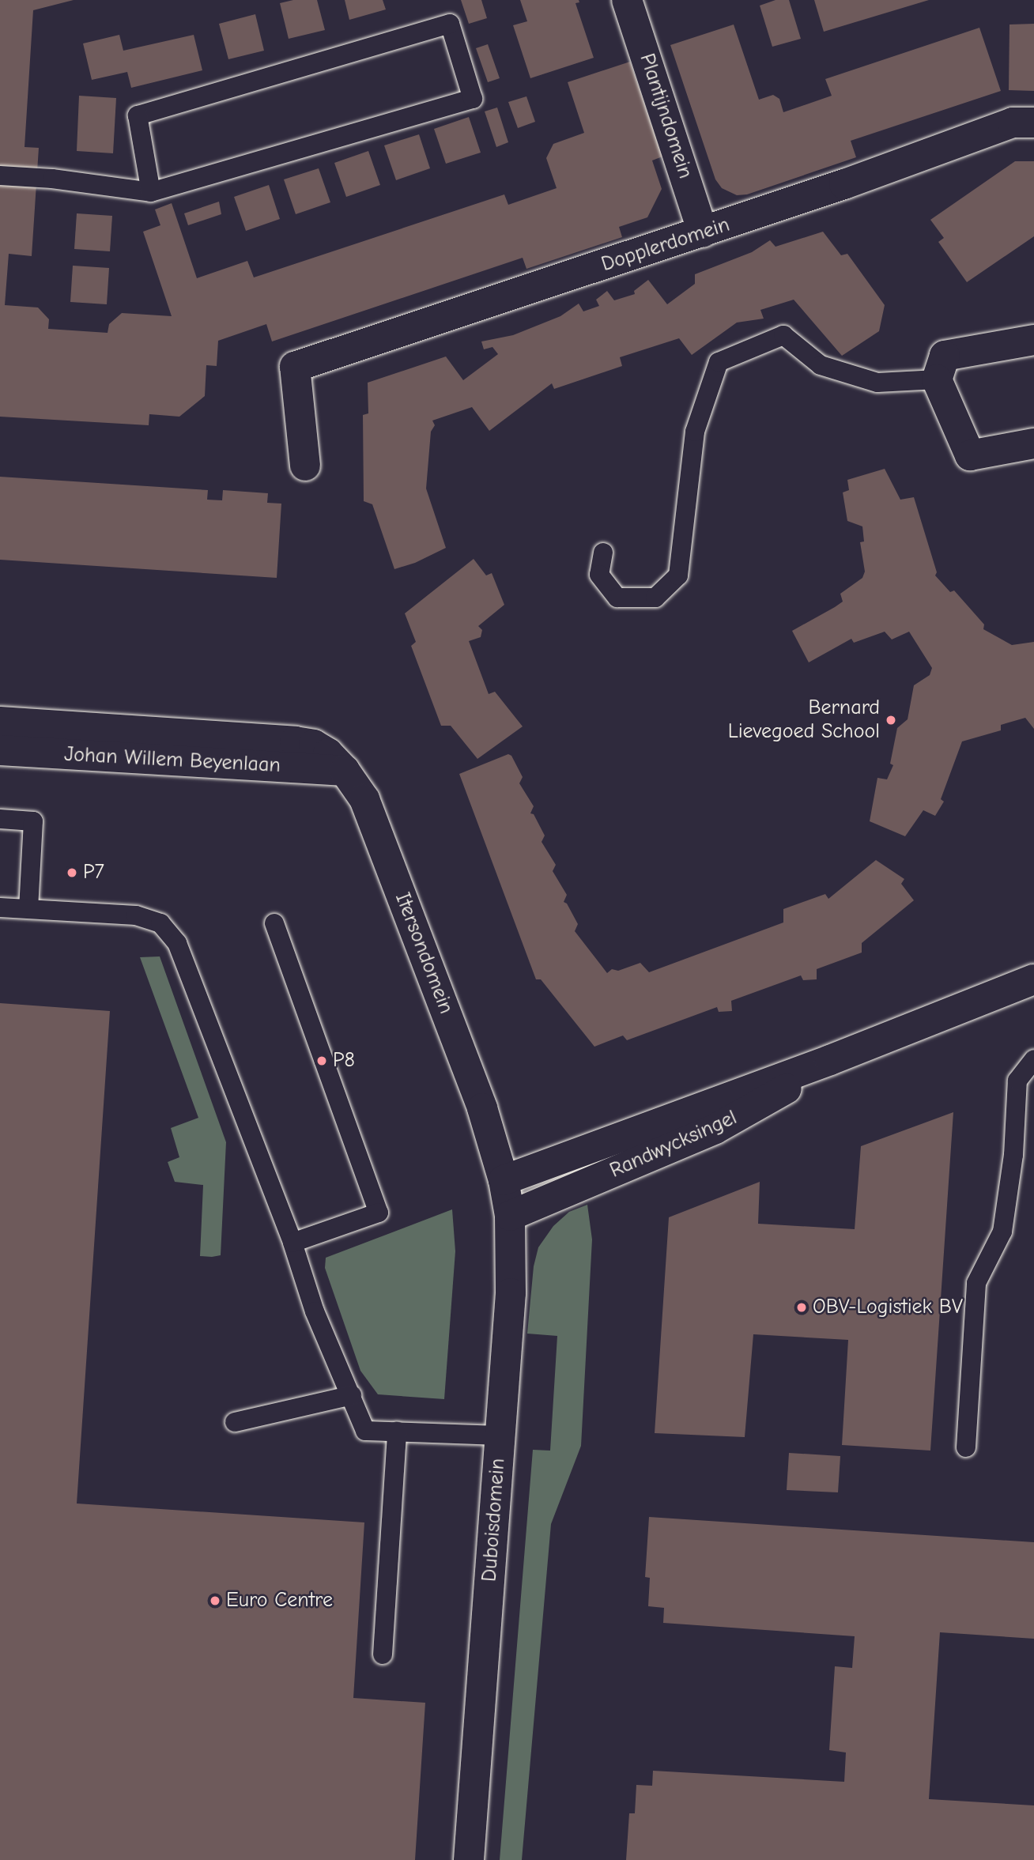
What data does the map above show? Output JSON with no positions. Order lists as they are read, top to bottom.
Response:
{
  "streets": {
    "street": [
      "Plantijndomein",
      "Dopplerdomein",
      "Johan Willem Beyenlaan",
      "Itersondomein",
      "Randwycksingel",
      "Duboisdomein"
    ]
  },
  "crossings": [
    ["Plantijndomein", "Dopplerdomein"],
    ["Johan Willem Beyenlaan", "Itersondomein"],
    ["Itersondomein", "Randwycksingel"],
    ["Itersondomein", "Duboisdomein"],
    ["Randwycksingel", "Duboisdomein"]
  ],
  "places": [
    "Bernard Lievegoed School",
    "P7",
    "P8",
    "OBV-Logistiek BV",
    "Euro Centre"
  ]
}
